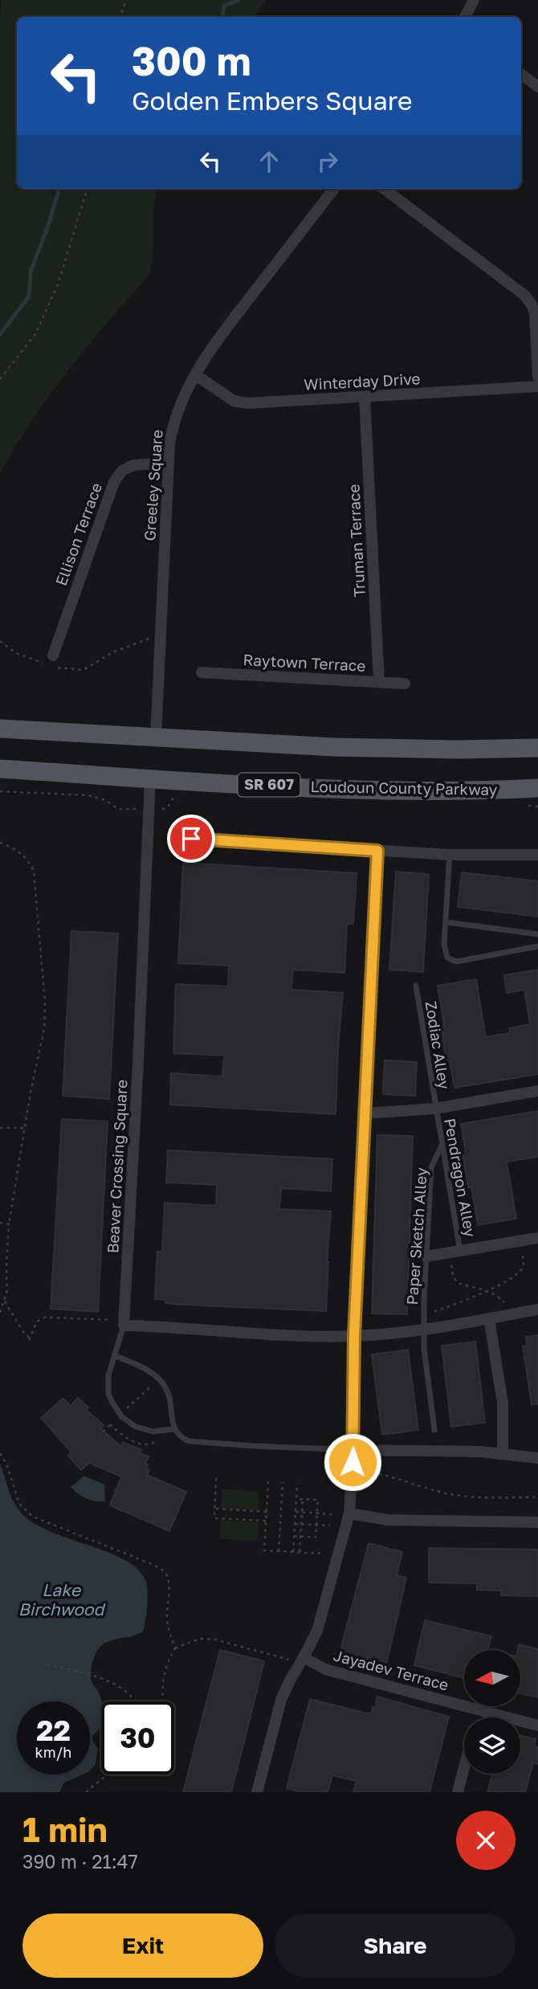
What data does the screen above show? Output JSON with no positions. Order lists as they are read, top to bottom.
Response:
{
  "streets": {
    "main road": ["SR 607", "Loudoun County Parkway"],
    "street": [
      "Winterday Drive",
      "Greeley Square",
      "Ellison Terrace",
      "Truman Terrace",
      "Raytown Terrace",
      "Beaver Crossing Square",
      "Jayadev Terrace"
    ],
    "lane": ["Zodiac Alley", "Pendragon Alley", "Paper Sketch Alley"]
  },
  "crossings": [
    ["Winterday Drive", "Greeley Square"],
    ["Winterday Drive", "Truman Terrace"],
    ["Greeley Square", "Ellison Terrace"],
    ["Truman Terrace", "Raytown Terrace"],
    ["Loudoun County Parkway", "Beaver Crossing Square"],
    ["Zodiac Alley", "Pendragon Alley"],
    ["Pendragon Alley", "Paper Sketch Alley"]
  ],
  "water": ["Lake Birchwood"],
  "north": "left",
  "page": {
    "turn": ["300 m", "Golden Embers Square"],
    "speed": "22 km/h",
    "limit": "30",
    "heading": ["1 min", "390 m · 21:47"],
    "buttons": ["Exit", "Share"]
  }
}
